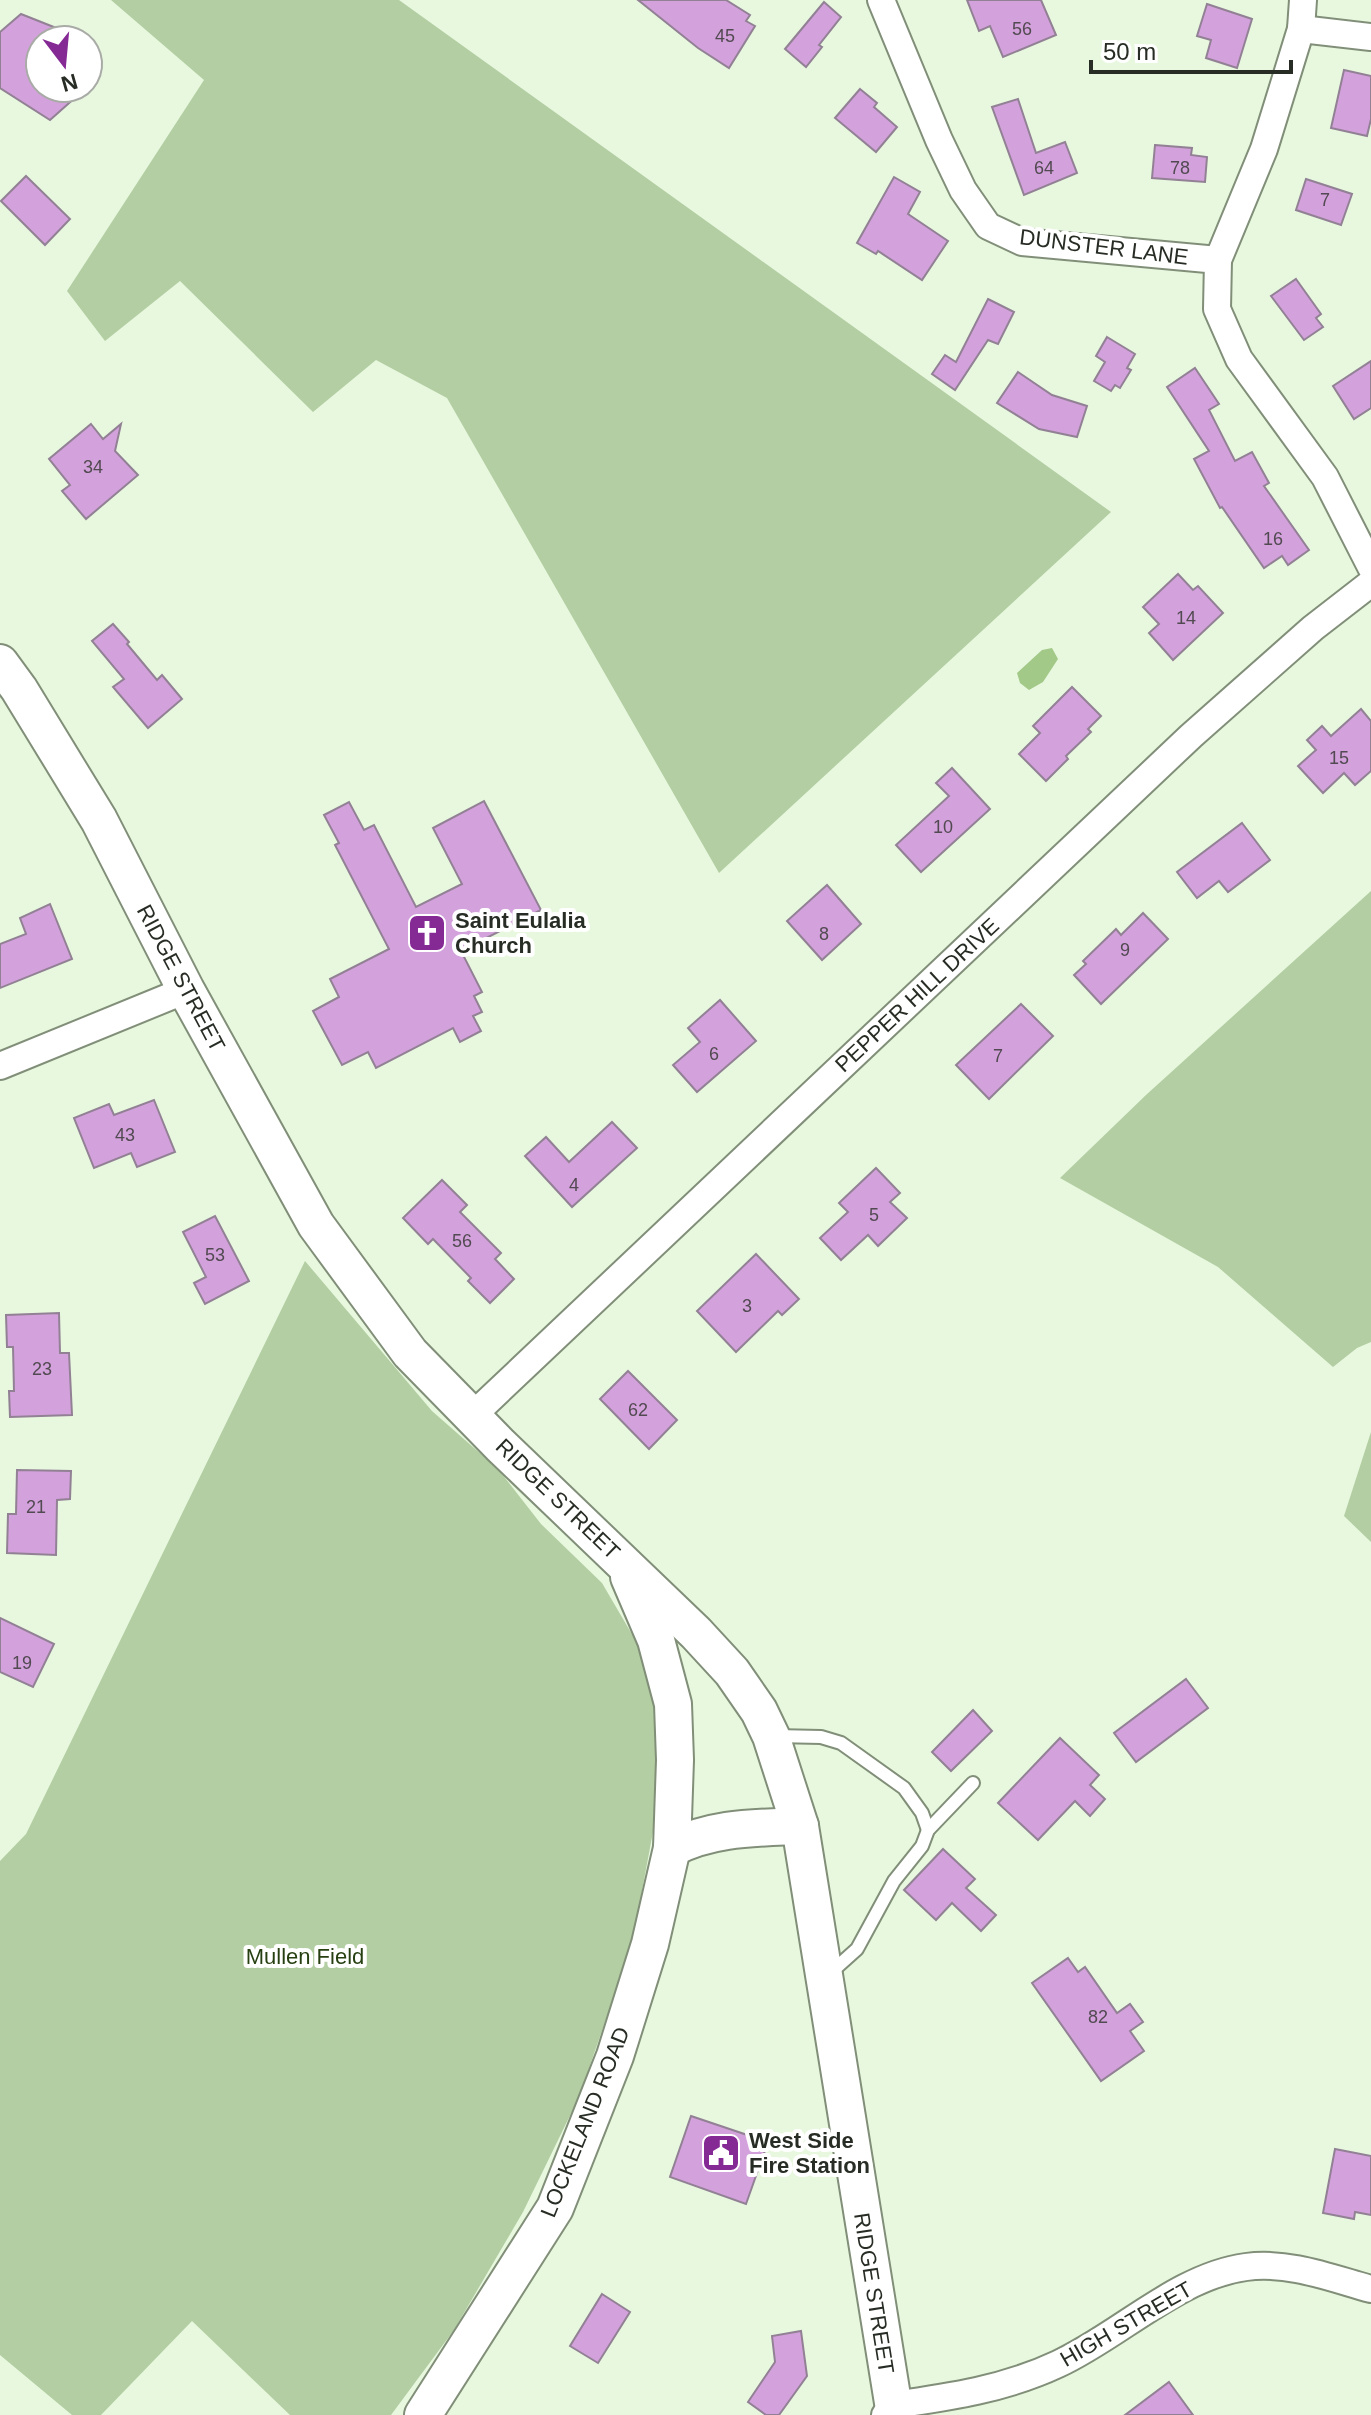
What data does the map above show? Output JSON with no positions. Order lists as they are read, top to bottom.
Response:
{
  "streets": {
    "main road": ["RIDGE STREET", "LOCKELAND ROAD"],
    "street": ["DUNSTER LANE", "PEPPER HILL DRIVE", "HIGH STREET"]
  },
  "crossings": [
    ["RIDGE STREET", "PEPPER HILL DRIVE"],
    ["RIDGE STREET", "LOCKELAND ROAD"],
    ["RIDGE STREET", "HIGH STREET"]
  ],
  "parks": ["Mullen Field"],
  "places": {
    "church": ["Saint Eulalia Church"],
    "public building": ["West Side Fire Station"]
  },
  "house_numbers": [
    "56",
    "45",
    "64",
    "78",
    "7",
    "34",
    "16",
    "14",
    "15",
    "10",
    "8",
    "9",
    "6",
    "7",
    "43",
    "4",
    "5",
    "56",
    "53",
    "3",
    "23",
    "62",
    "21",
    "19",
    "82"
  ],
  "scale_bar": "50 m",
  "north": "bottom"
}
